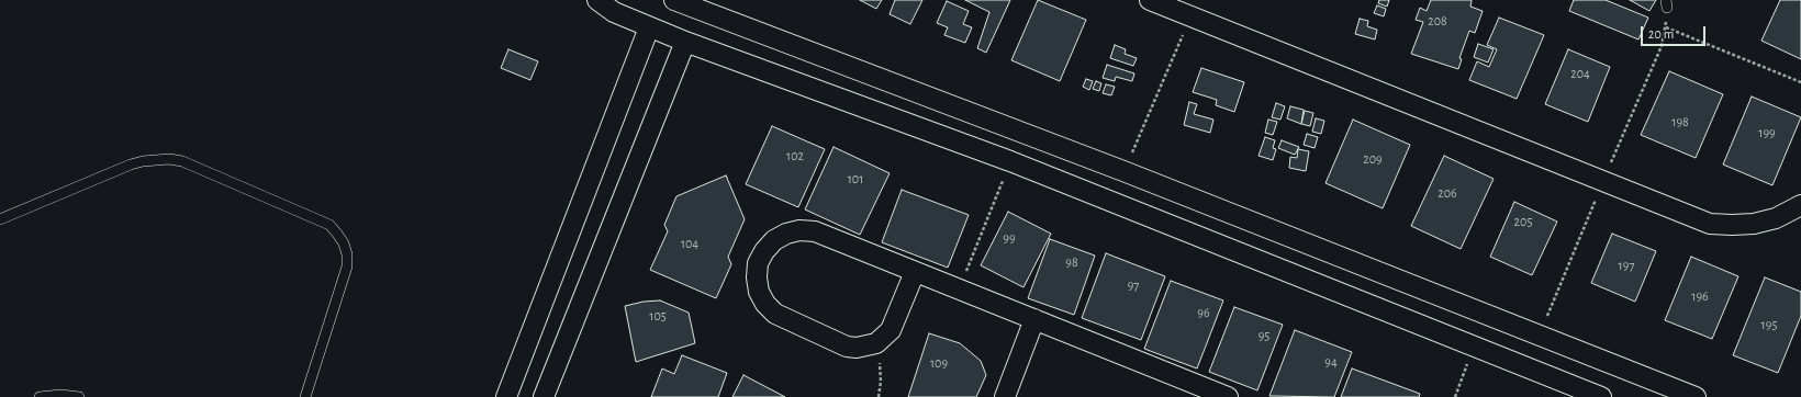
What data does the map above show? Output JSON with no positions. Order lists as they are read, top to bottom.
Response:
{
  "house_numbers": [
    "208",
    "204",
    "198",
    "199",
    "102",
    "209",
    "101",
    "206",
    "205",
    "99",
    "104",
    "98",
    "197",
    "97",
    "196",
    "96",
    "105",
    "195",
    "95",
    "94",
    "109"
  ],
  "scale_bar": "20 m"
}
